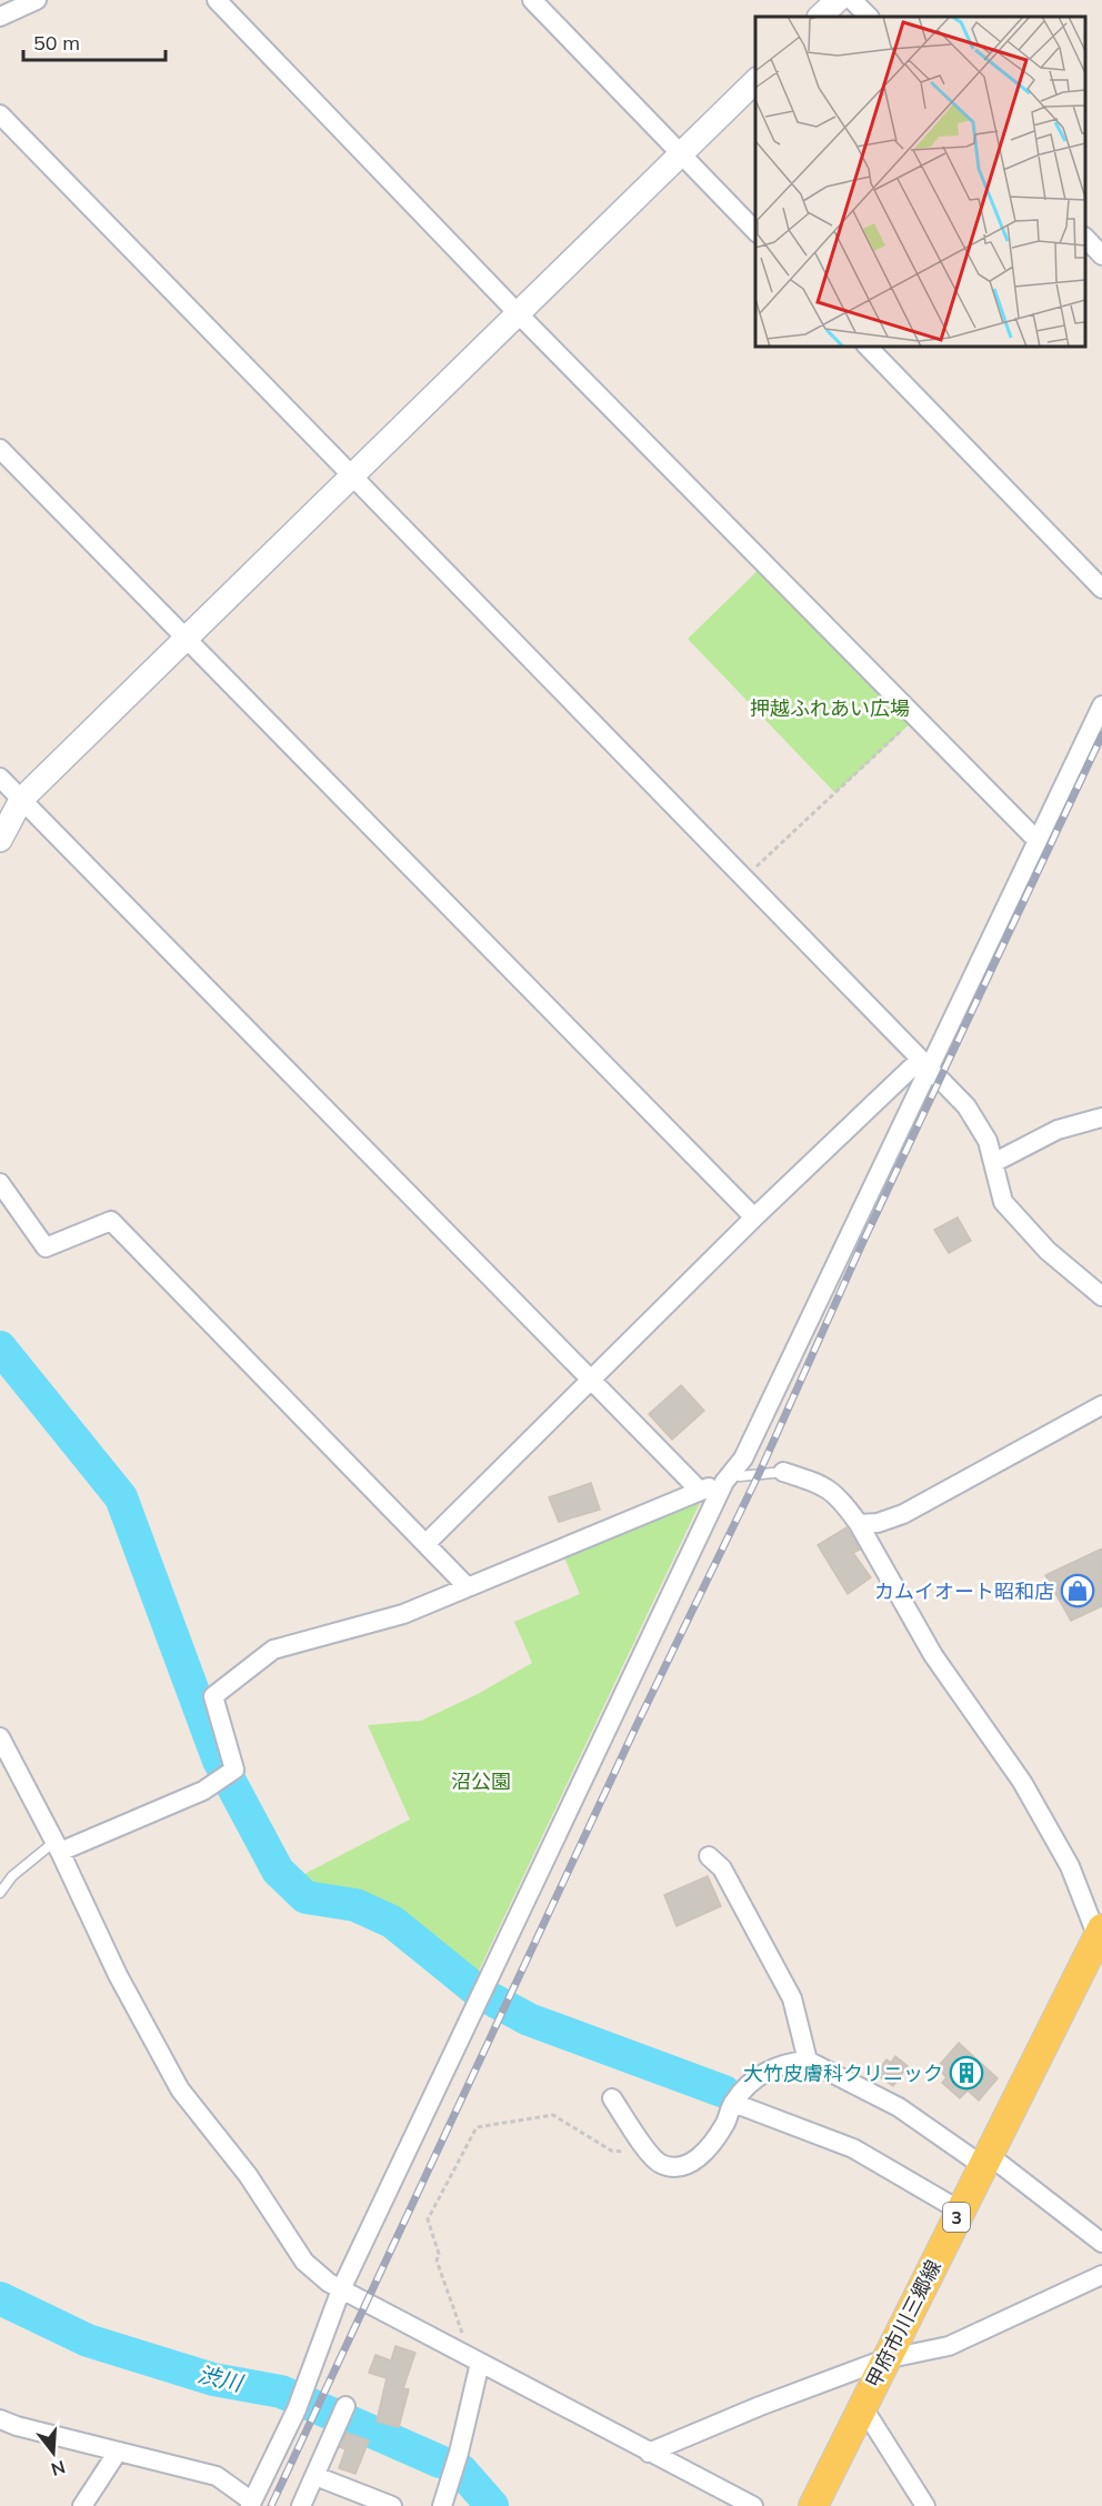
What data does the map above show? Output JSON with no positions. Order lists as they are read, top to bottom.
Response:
{
  "streets": {
    "main road": ["3", "甲府市川三郷線"]
  },
  "water": ["渋川"],
  "parks": ["押越ふれあい広場", "沼公園"],
  "places": {
    "shop": ["カムイオート昭和店"],
    "building": ["大竹皮膚科クリニック"]
  },
  "scale_bar": "50 m",
  "north": "bottom"
}
